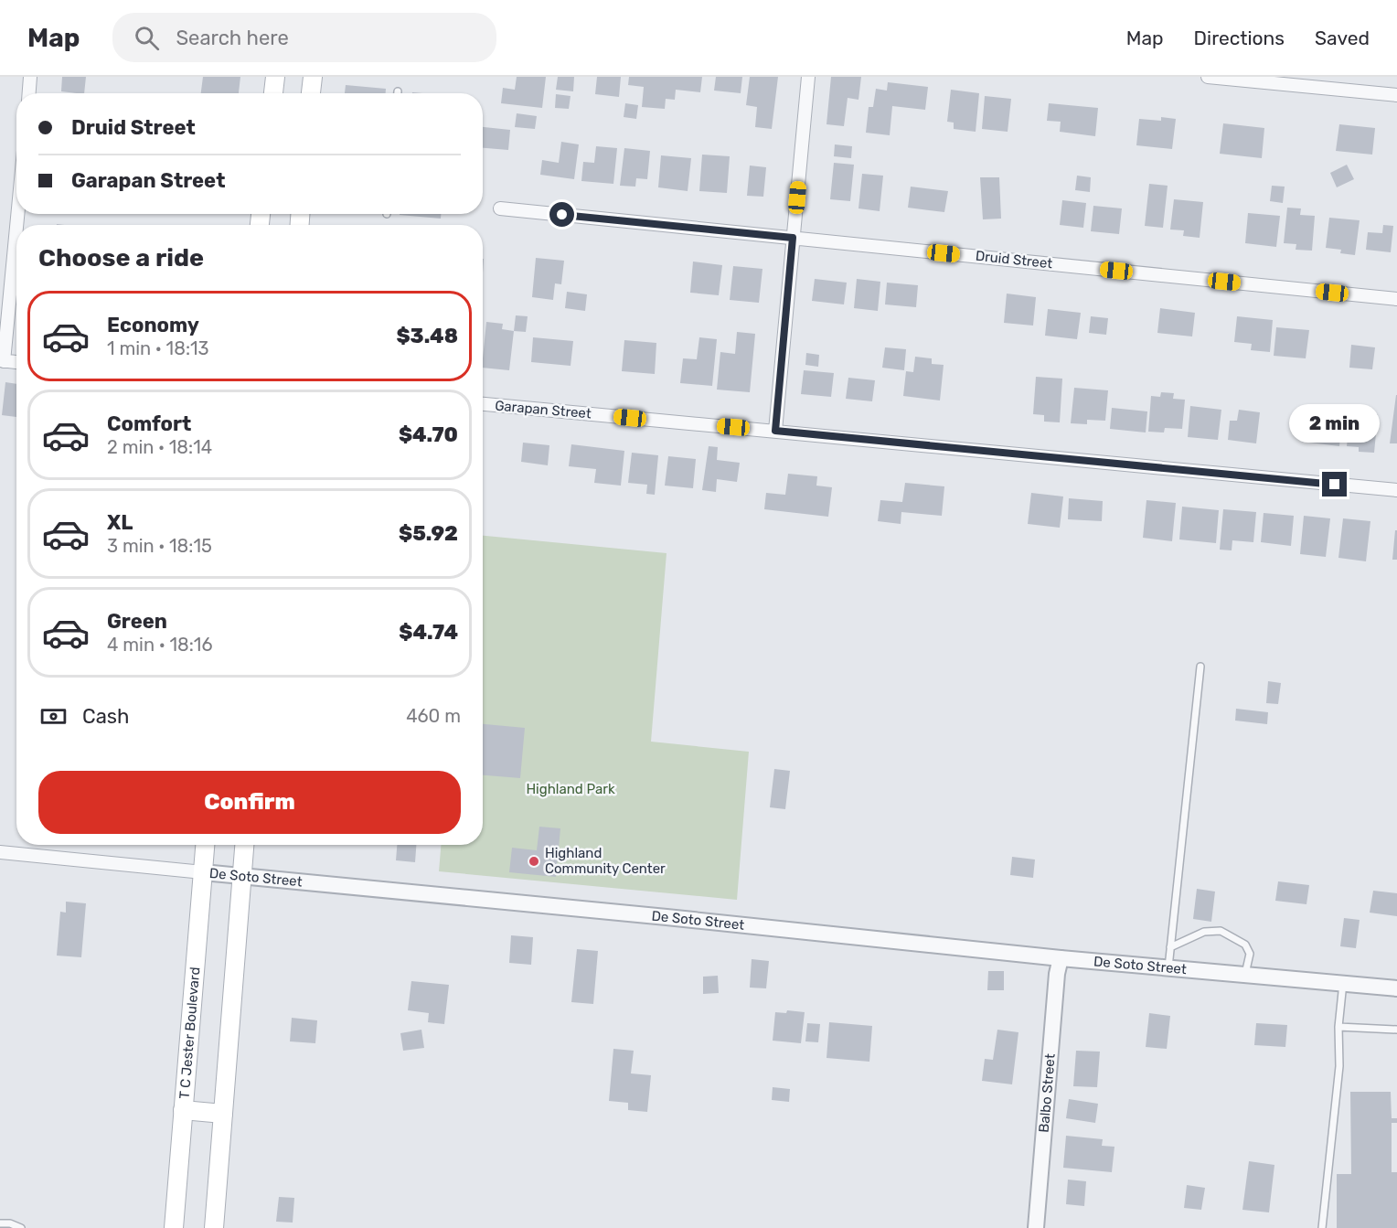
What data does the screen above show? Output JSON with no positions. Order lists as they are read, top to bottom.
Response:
{
  "streets": {
    "main road": ["T C Jester Boulevard"],
    "street": [
      "Druid Street",
      "Garapan Street",
      "De Soto Street",
      "Balbo Street"
    ]
  },
  "crossings": [
    ["De Soto Street", "T C Jester Boulevard"],
    ["De Soto Street", "Balbo Street"]
  ],
  "parks": ["Highland Park"],
  "places": ["Highland Community Center"],
  "page": {
    "header": "Map",
    "search": "Search here",
    "nav": ["Map", "Directions", "Saved"],
    "banner": ["Druid Street", "Garapan Street"],
    "heading": "Choose a ride",
    "list": [
      {
        "name": "Economy",
        "note": "1 min · 18:13",
        "value": "$3.48"
      },
      {
        "name": "Comfort",
        "note": "2 min · 18:14",
        "value": "$4.70"
      },
      {
        "name": "XL",
        "note": "3 min · 18:15",
        "value": "$5.92"
      },
      {
        "name": "Green",
        "note": "4 min · 18:16",
        "value": "$4.74"
      }
    ],
    "bubble": "2 min",
    "pay": ["Cash", "460 m"],
    "buttons": "Confirm"
  }
}
